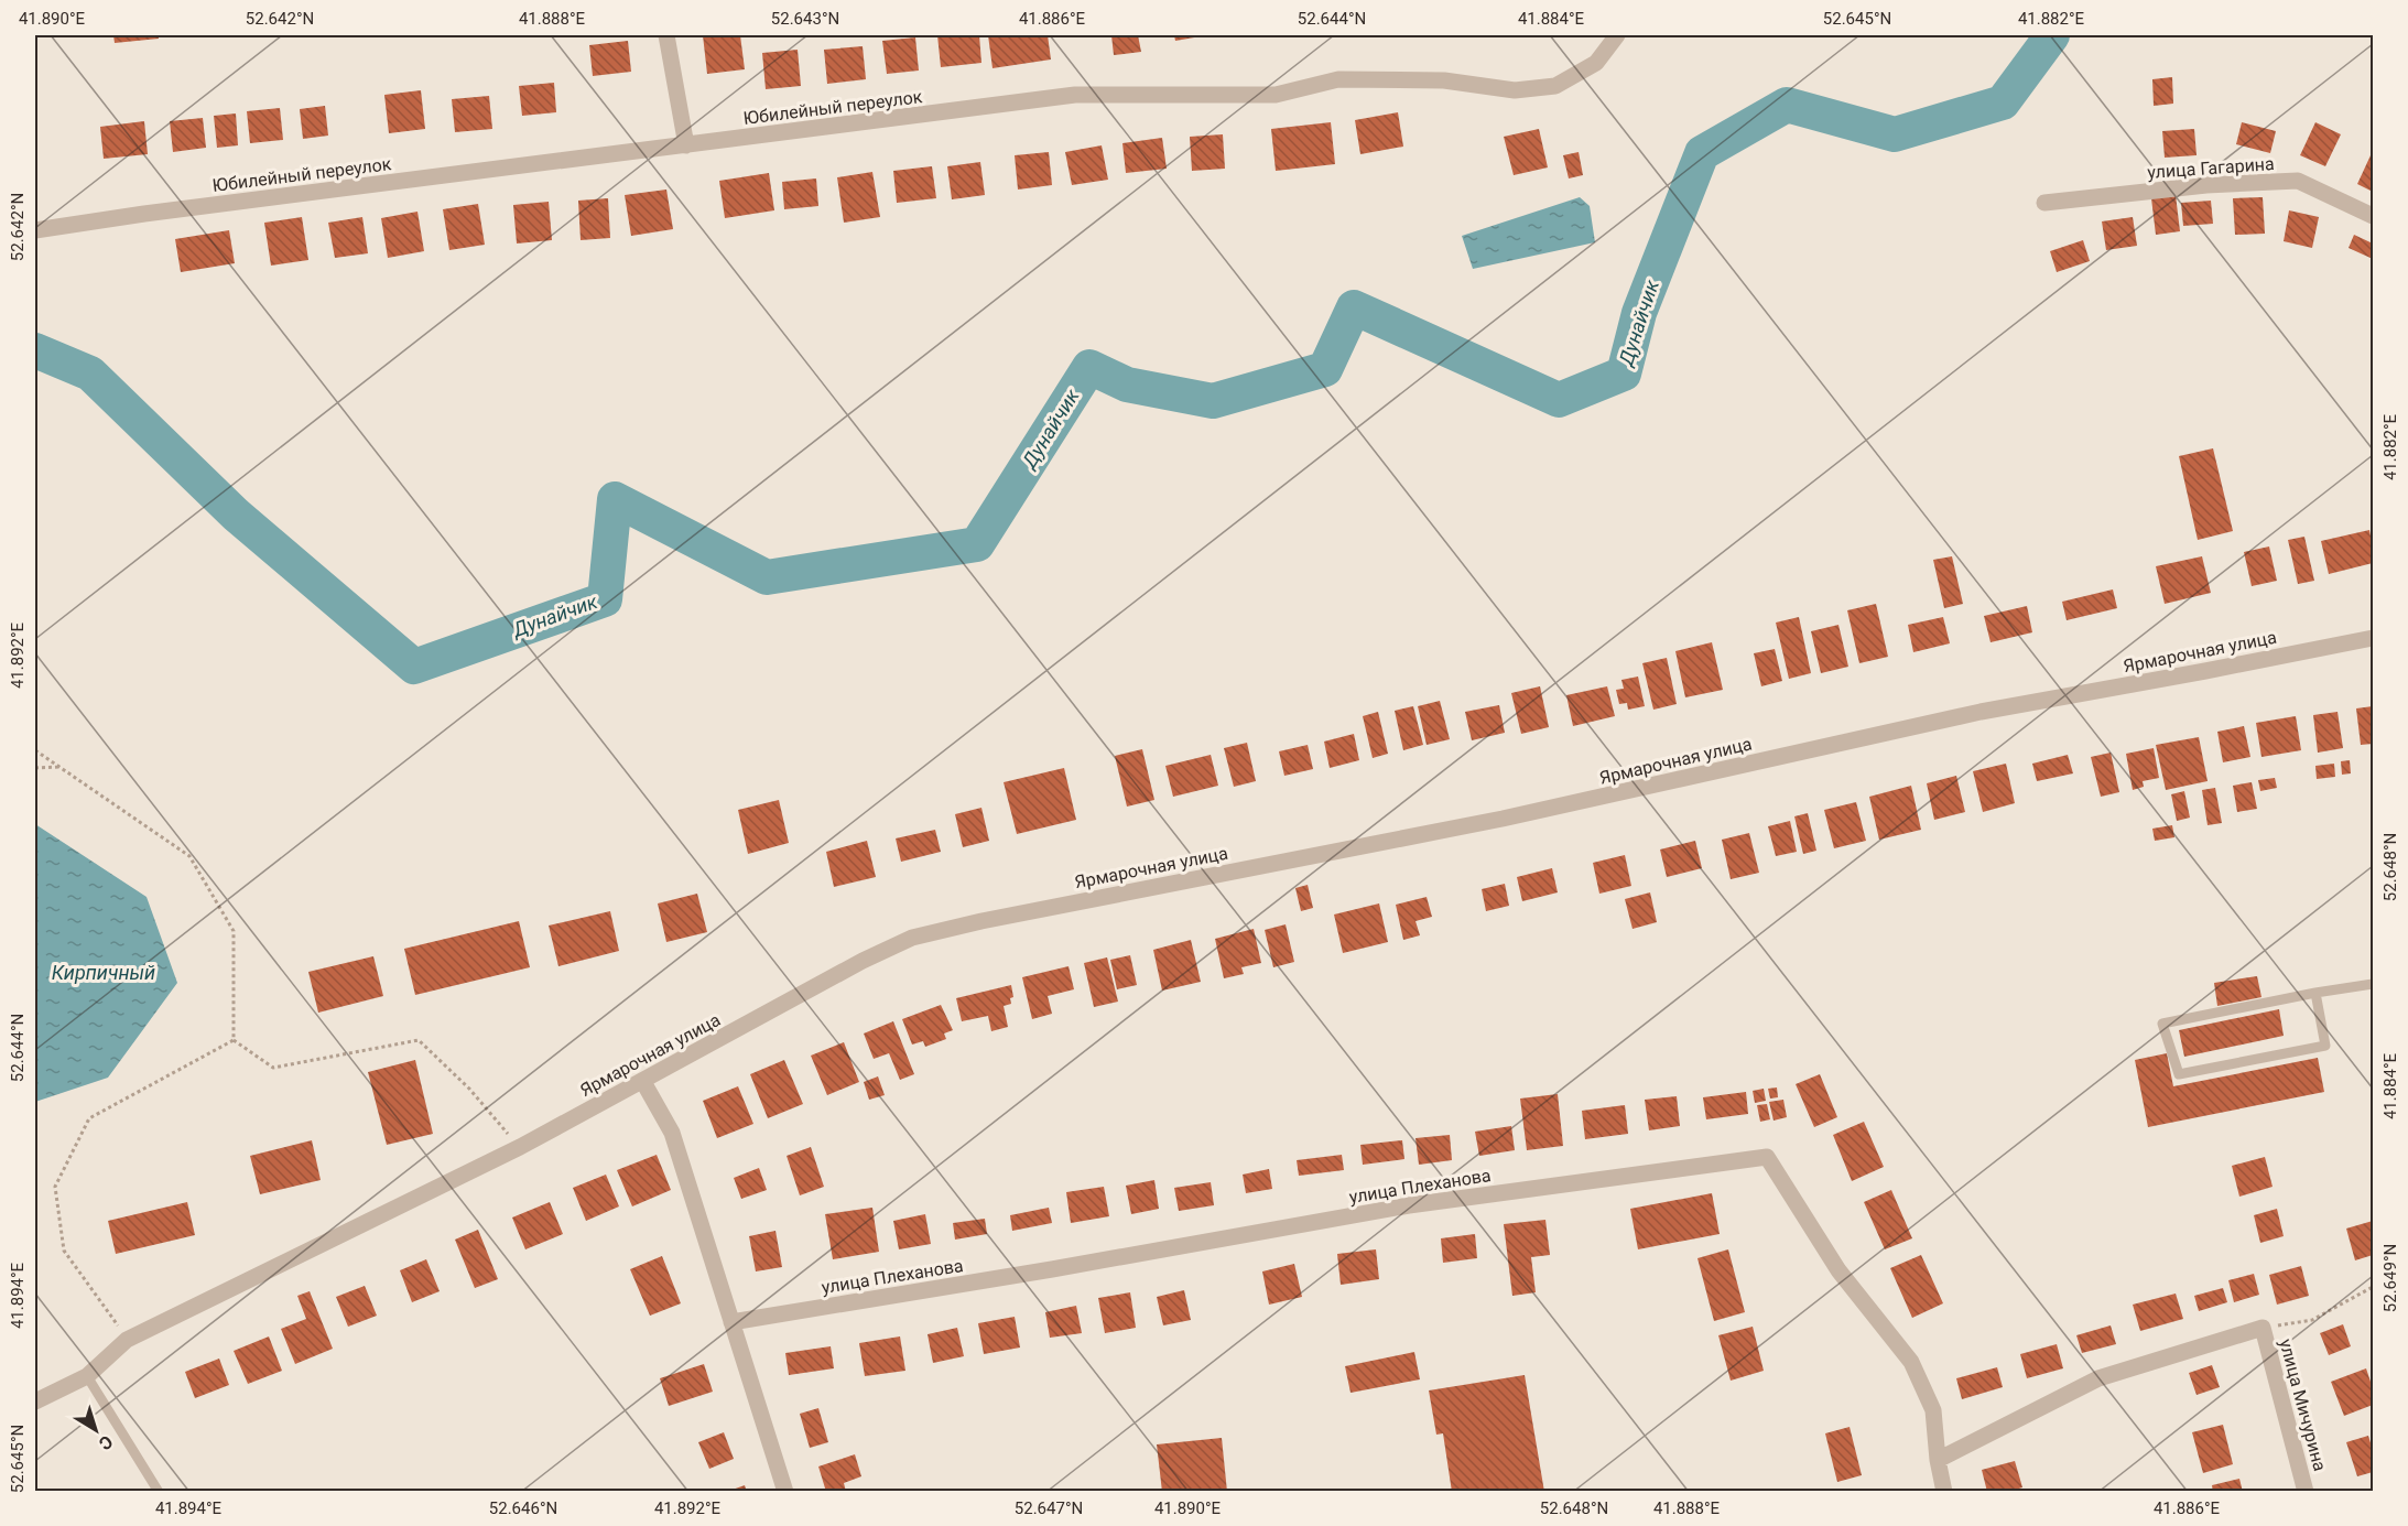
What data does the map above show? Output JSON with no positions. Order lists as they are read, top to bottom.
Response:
{
  "streets": {
    "street": [
      "Юбилейный переулок",
      "улица Гагарина",
      "Ярмарочная улица",
      "улица Плеханова",
      "улица Мичурина"
    ]
  },
  "water": ["Дунайчик", "Кирпичный"],
  "north": "bottom right",
  "coordinates": [
    "41.890°E",
    "52.642°N",
    "41.888°E",
    "52.643°N",
    "41.886°E",
    "52.644°N",
    "41.884°E",
    "52.645°N",
    "41.882°E",
    "41.892°E",
    "52.648°N",
    "52.649°N",
    "41.894°E",
    "52.646°N",
    "52.647°N"
  ]
}
